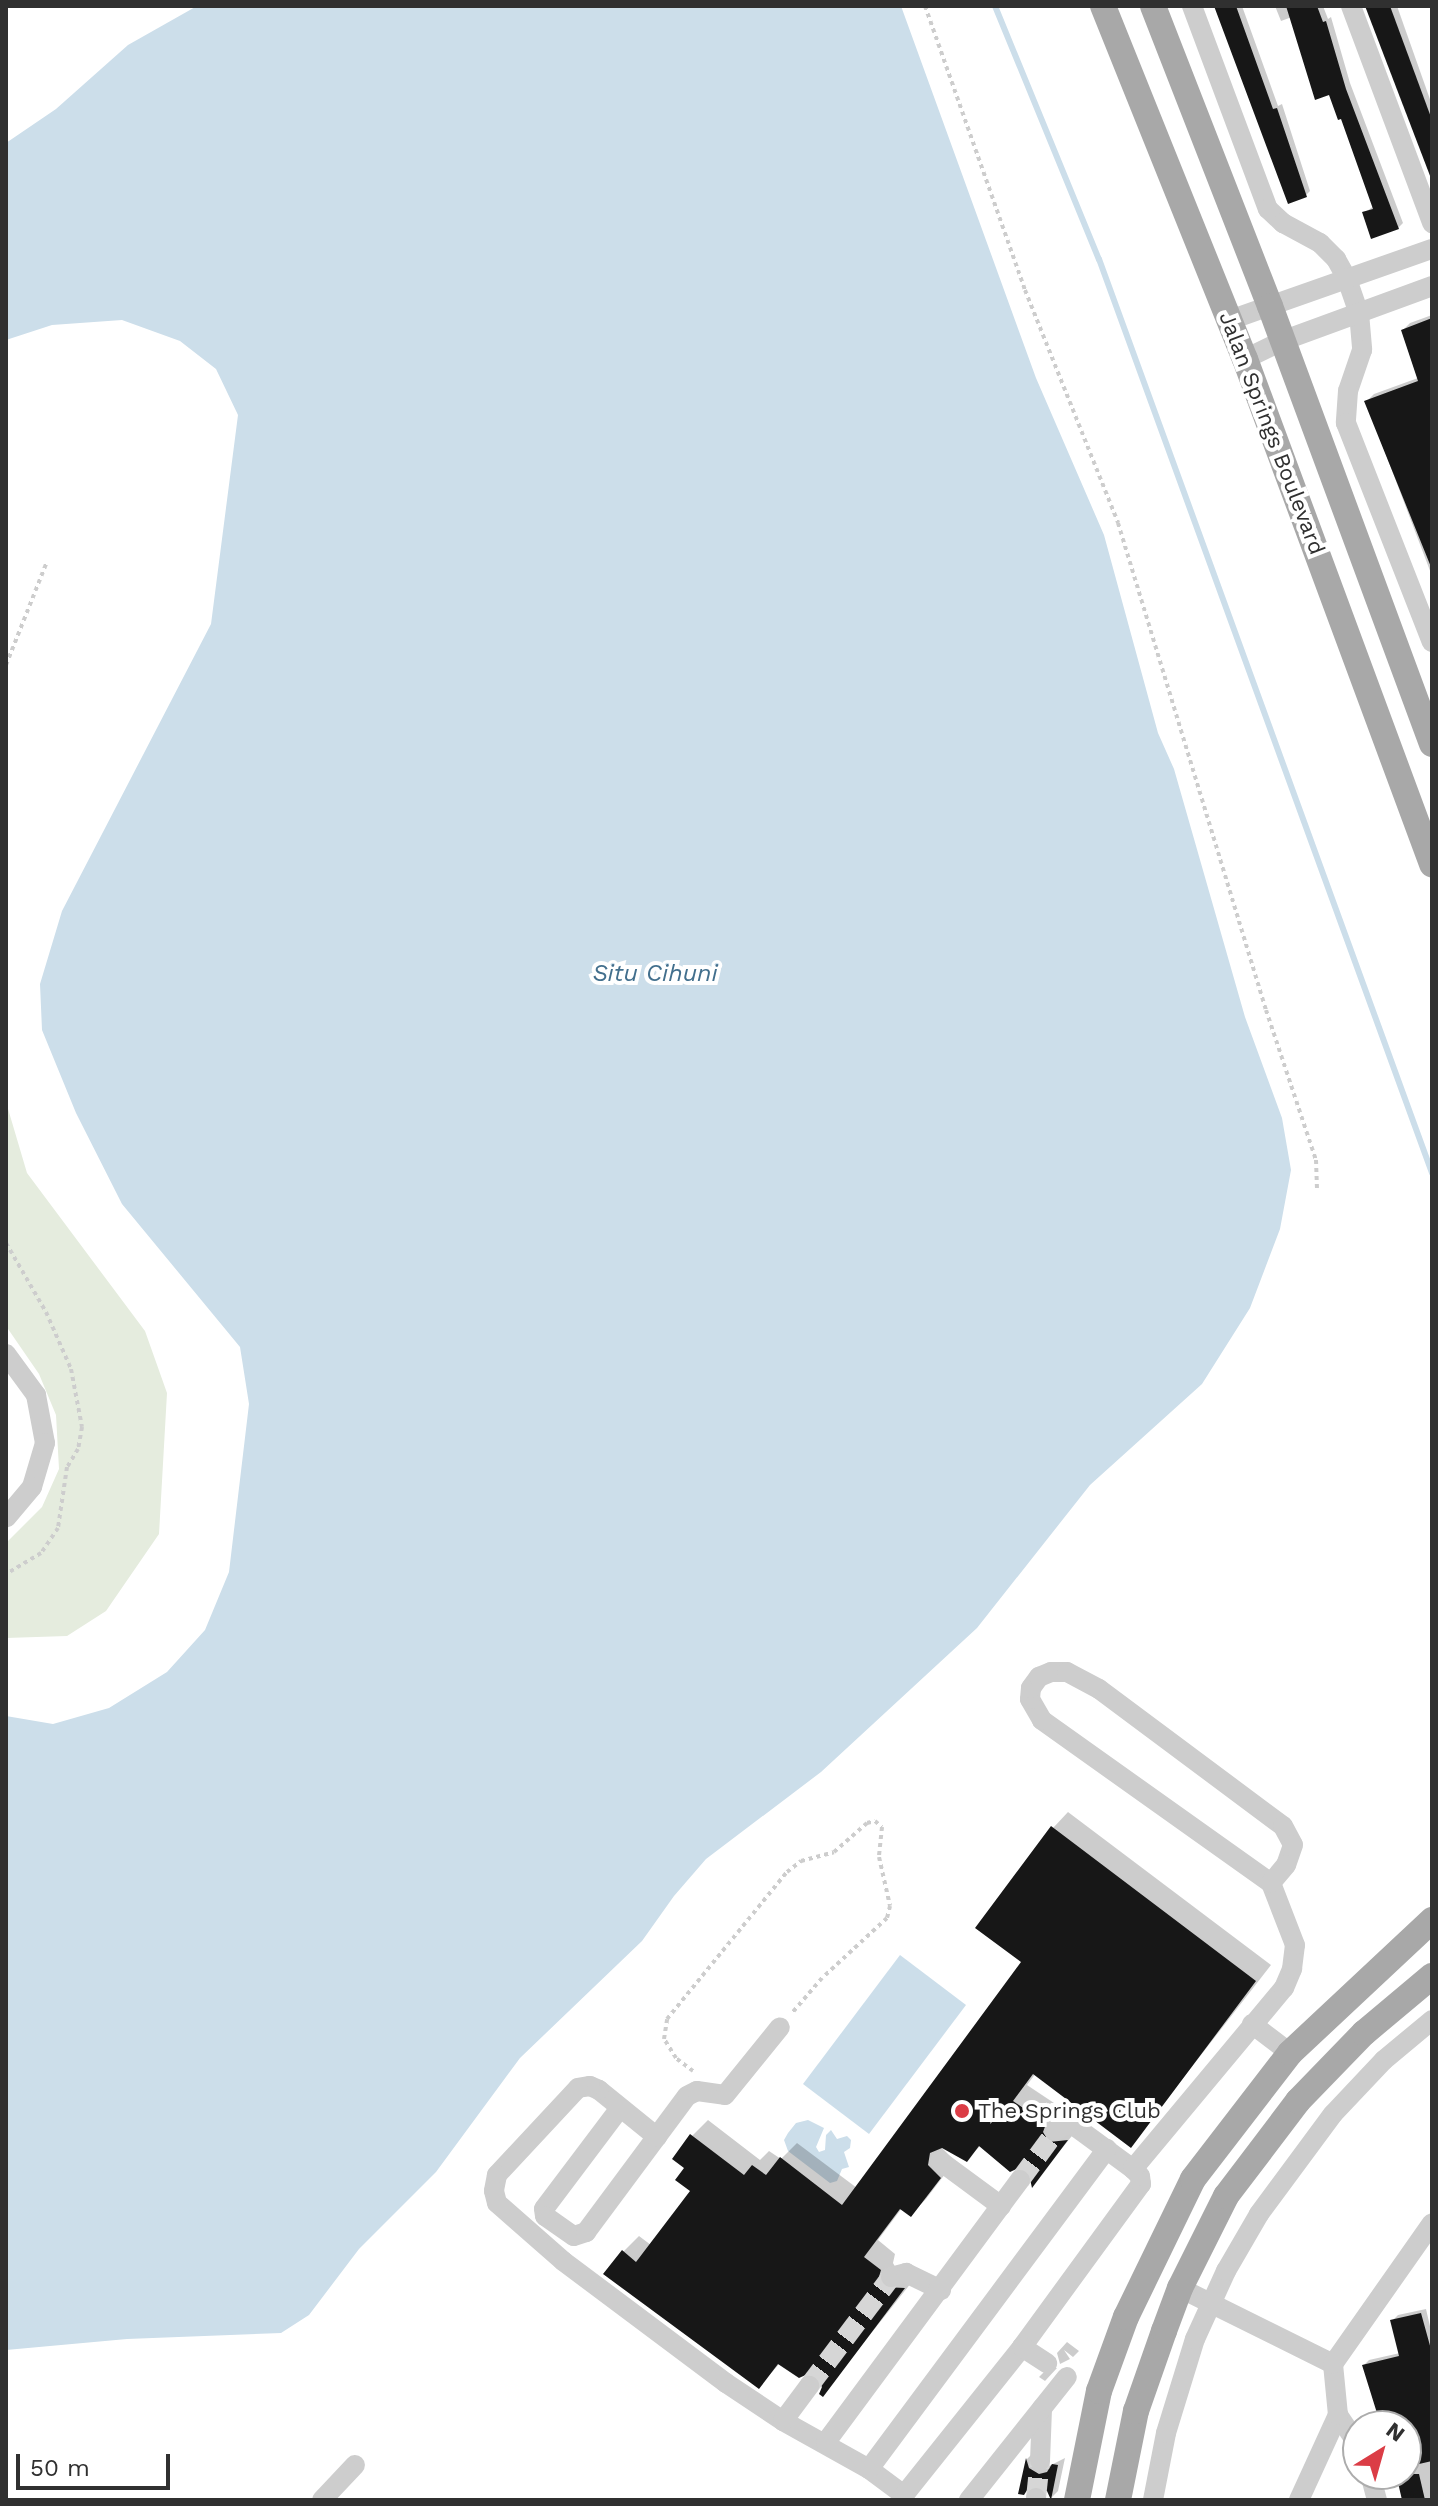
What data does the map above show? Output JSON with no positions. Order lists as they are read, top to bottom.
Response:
{
  "streets": {
    "main road": ["Jalan Springs Boulevard"]
  },
  "water": ["Situ Cihuni"],
  "places": ["The Springs Club"],
  "scale_bar": "50 m",
  "north": "top right"
}
